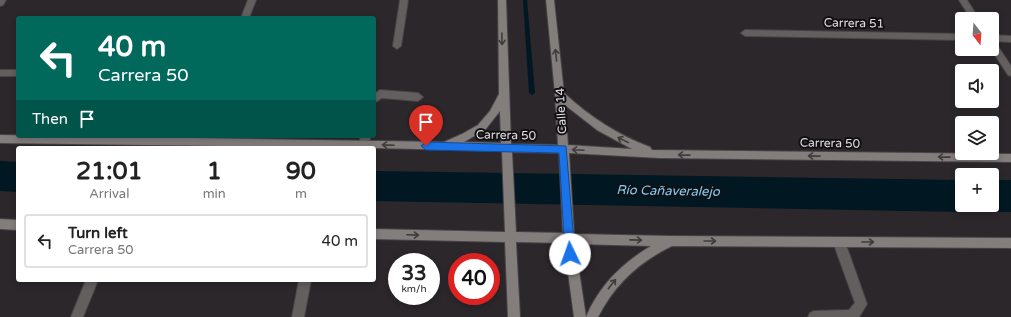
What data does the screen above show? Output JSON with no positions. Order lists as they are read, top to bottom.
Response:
{
  "streets": {
    "main road": ["Calle 14", "Carrera 50"],
    "street": ["Carrera 51"]
  },
  "crossings": [
    ["Calle 14", "Carrera 50"]
  ],
  "water": ["Río Cañaveralejo"],
  "north": "bottom",
  "page": {
    "map_buttons": "+",
    "turn": ["40 m", "Carrera 50"],
    "then": "Then",
    "eta": [
      "21:01",
      "Arrival",
      "1",
      "min",
      "90",
      "m"
    ],
    "list": [
      {
        "name": "Turn left",
        "note": "Carrera 50",
        "value": "40 m"
      }
    ],
    "speed": "33 km/h",
    "limit": "40"
  }
}
